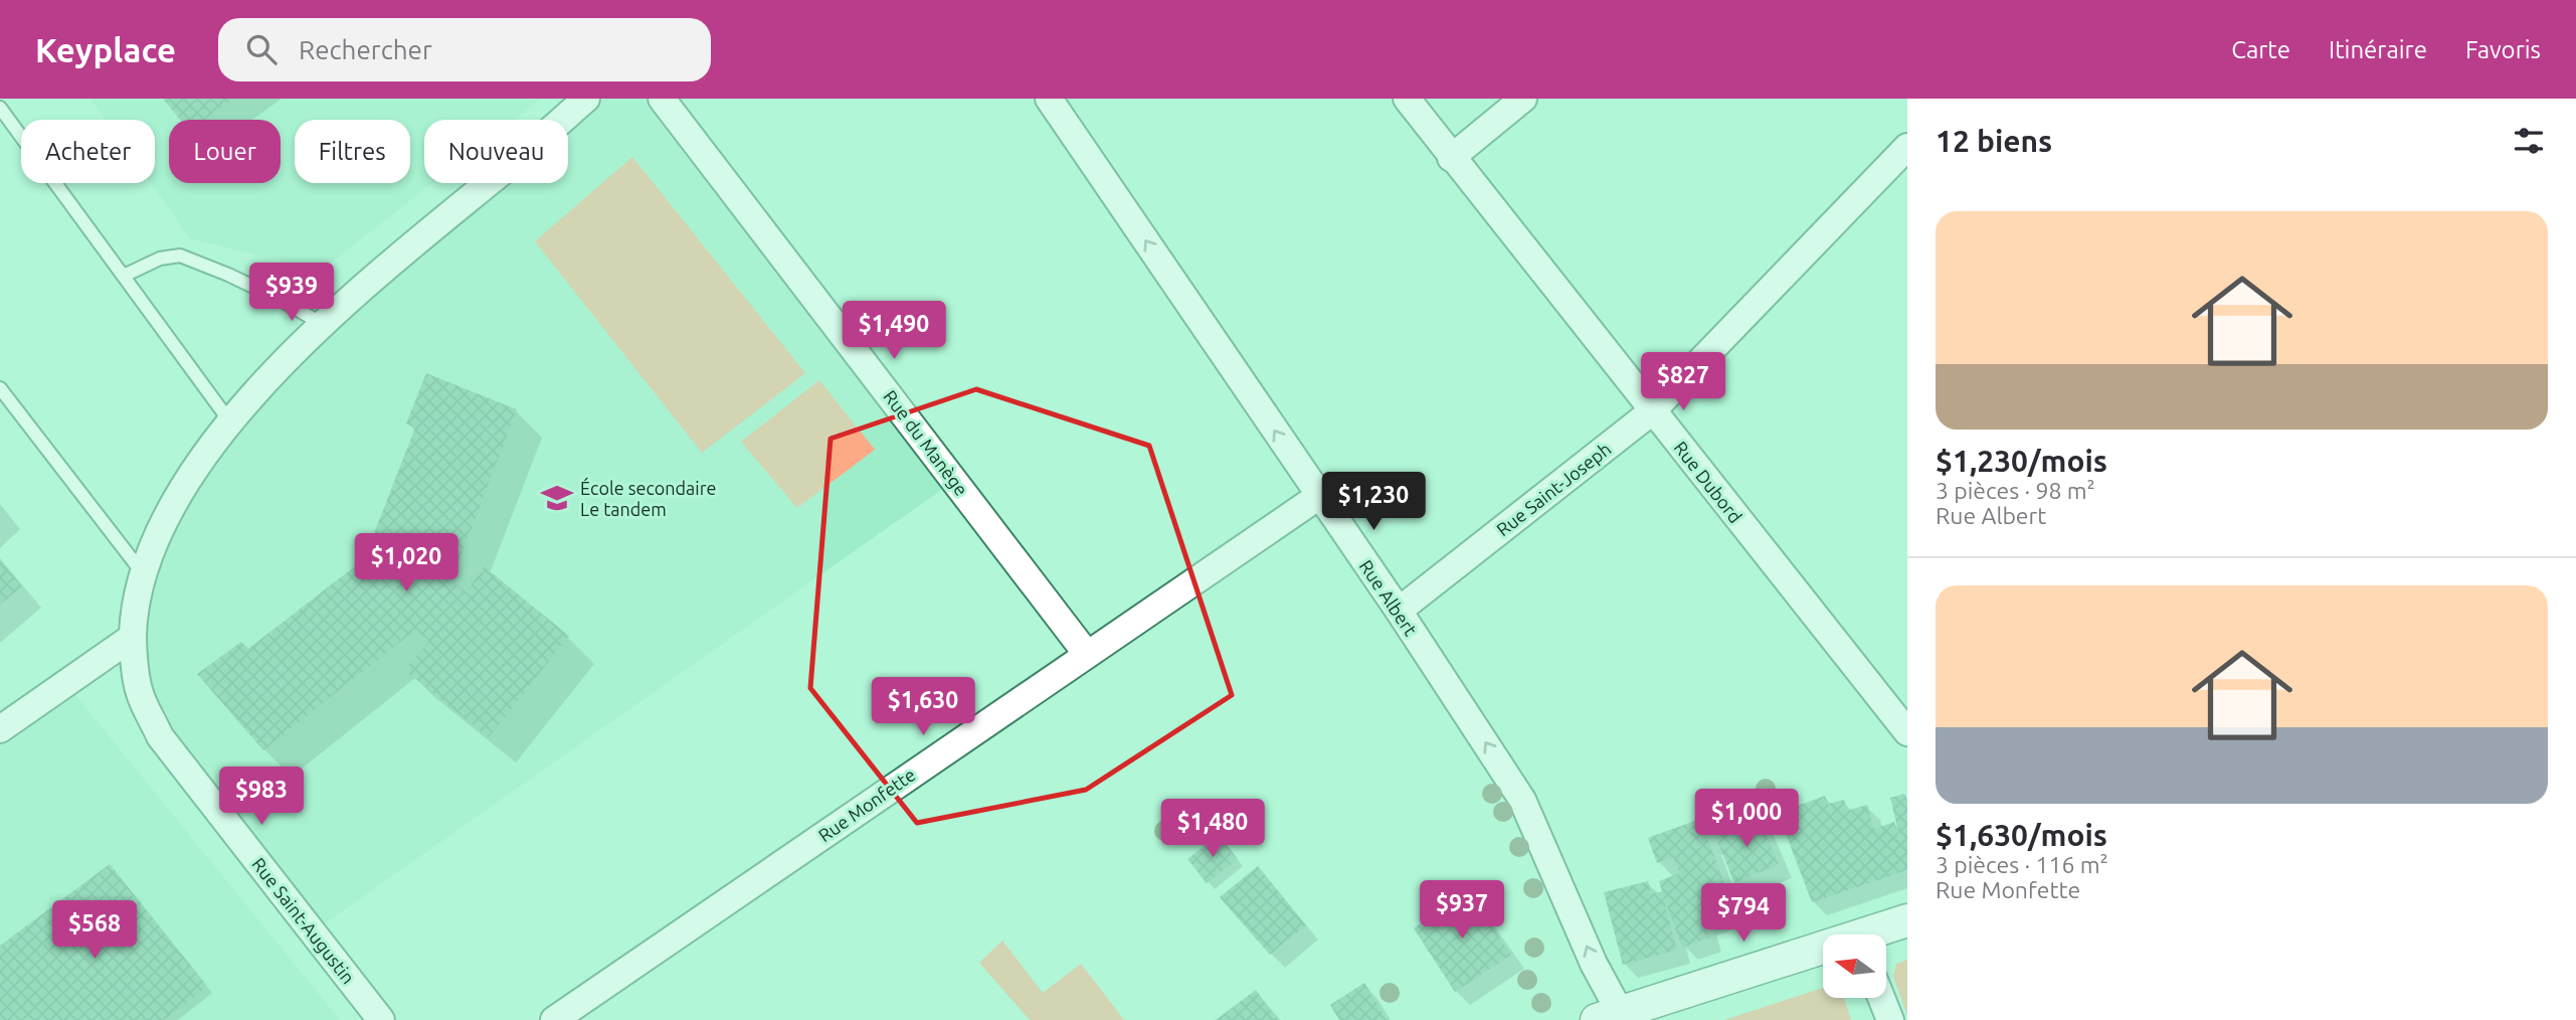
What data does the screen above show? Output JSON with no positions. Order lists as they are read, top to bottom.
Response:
{
  "streets": {
    "street": [
      "Rue du Manège",
      "Rue Dubord",
      "Rue Saint-Joseph",
      "Rue Albert",
      "Rue Monfette",
      "Rue Saint-Augustin"
    ]
  },
  "crossings": [
    ["Rue du Manège", "Rue Monfette"],
    ["Rue Dubord", "Rue Saint-Joseph"],
    ["Rue Saint-Joseph", "Rue Albert"],
    ["Rue Albert", "Rue Monfette"]
  ],
  "one_way": ["Rue Albert"],
  "places": {
    "school or university": ["École secondaire Le tandem"]
  },
  "north": "left",
  "page": {
    "header": "Keyplace",
    "search": "Rechercher",
    "nav": ["Carte", "Itinéraire", "Favoris"],
    "heading": "12 biens",
    "chip": [
      "Acheter",
      "Louer",
      "Filtres",
      "Nouveau"
    ],
    "list": [
      {
        "name": "$1,230/mois",
        "note": "3 pièces · 98 m² · Rue Albert"
      },
      {
        "name": "$1,630/mois",
        "note": "3 pièces · 116 m² · Rue Monfette"
      }
    ],
    "price": [
      "$939",
      "$1,490",
      "$827",
      "$1,230",
      "$1,020",
      "$1,630",
      "$983",
      "$1,000",
      "$1,480",
      "$937",
      "$794",
      "$568"
    ]
  }
}
